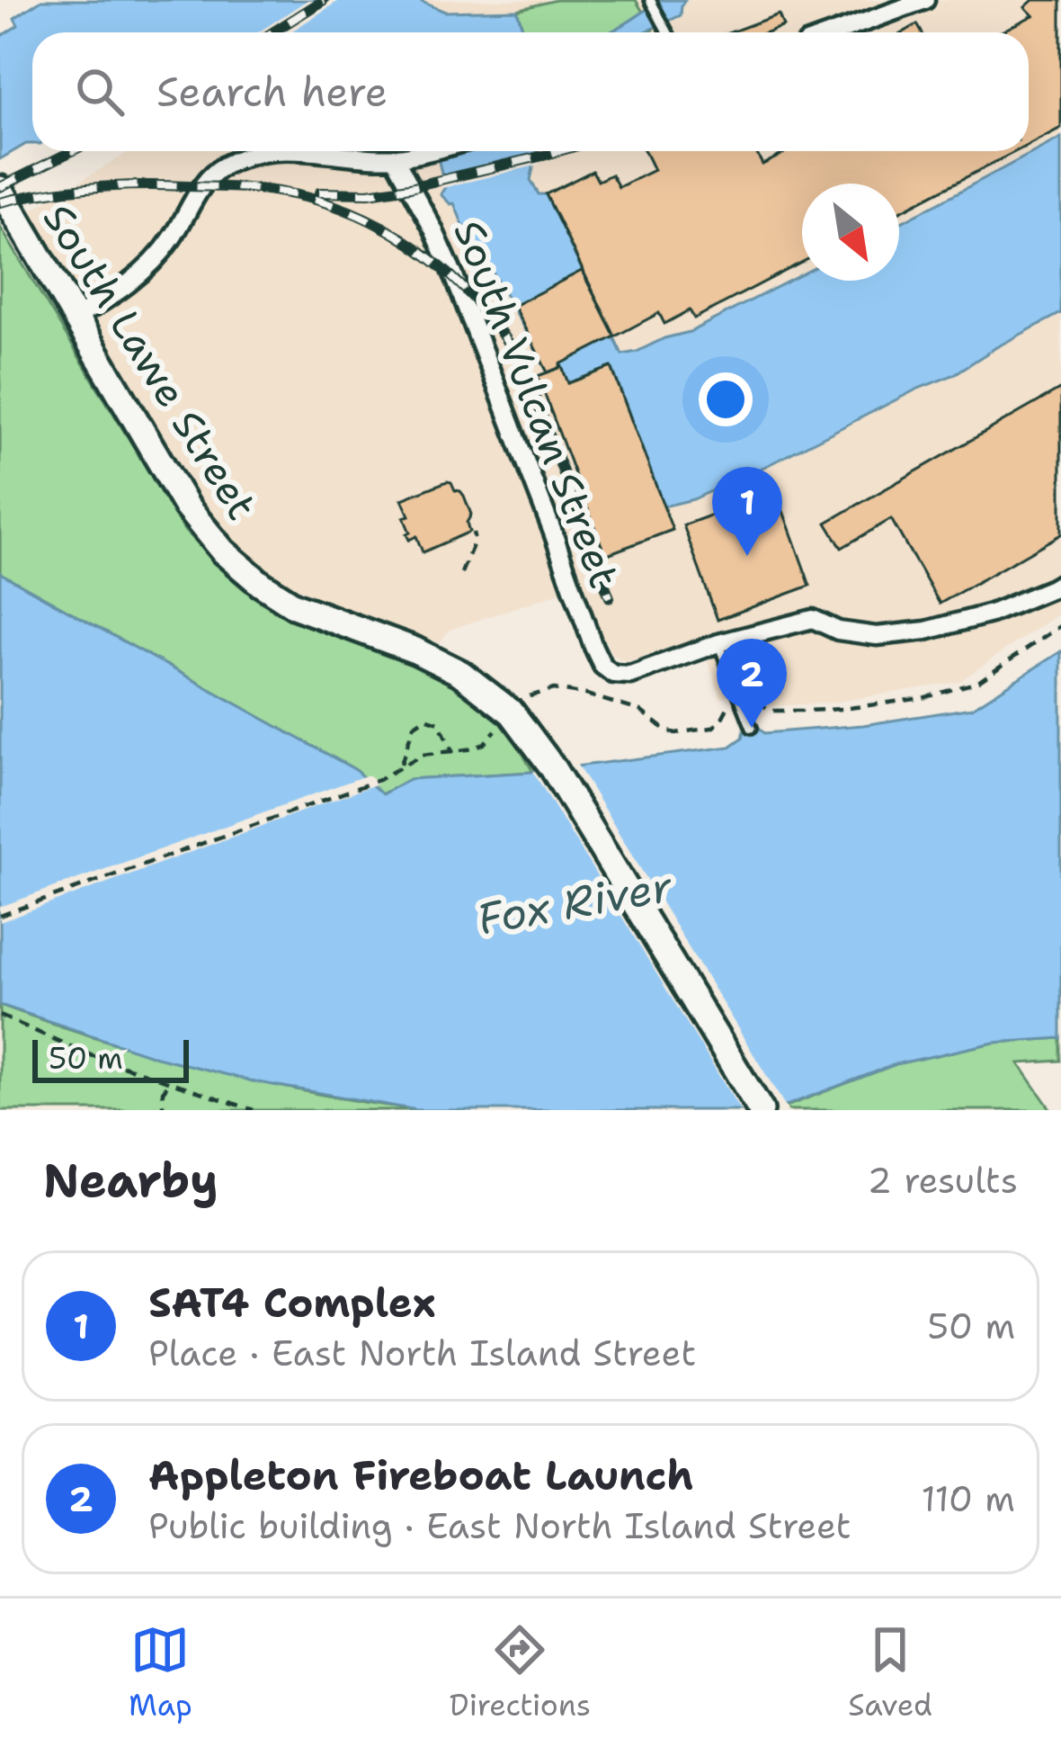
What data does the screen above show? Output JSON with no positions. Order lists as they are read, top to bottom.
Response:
{
  "streets": {
    "main road": ["South Lawe Street"],
    "street": ["South Vulcan Street"]
  },
  "water": ["Fox River"],
  "scale_bar": "50 m",
  "north": "bottom right",
  "page": {
    "search": "Search here",
    "pins": ["1", "2"],
    "scale": "50 m",
    "heading": ["Nearby", "2 results"],
    "list": [
      {
        "mark": "1",
        "name": "SAT4 Complex",
        "note": "Place · East North Island Street",
        "value": "50 m"
      },
      {
        "mark": "2",
        "name": "Appleton Fireboat Launch",
        "note": "Public building · East North Island Street",
        "value": "110 m"
      }
    ],
    "nav": ["Map", "Directions", "Saved"]
  }
}
